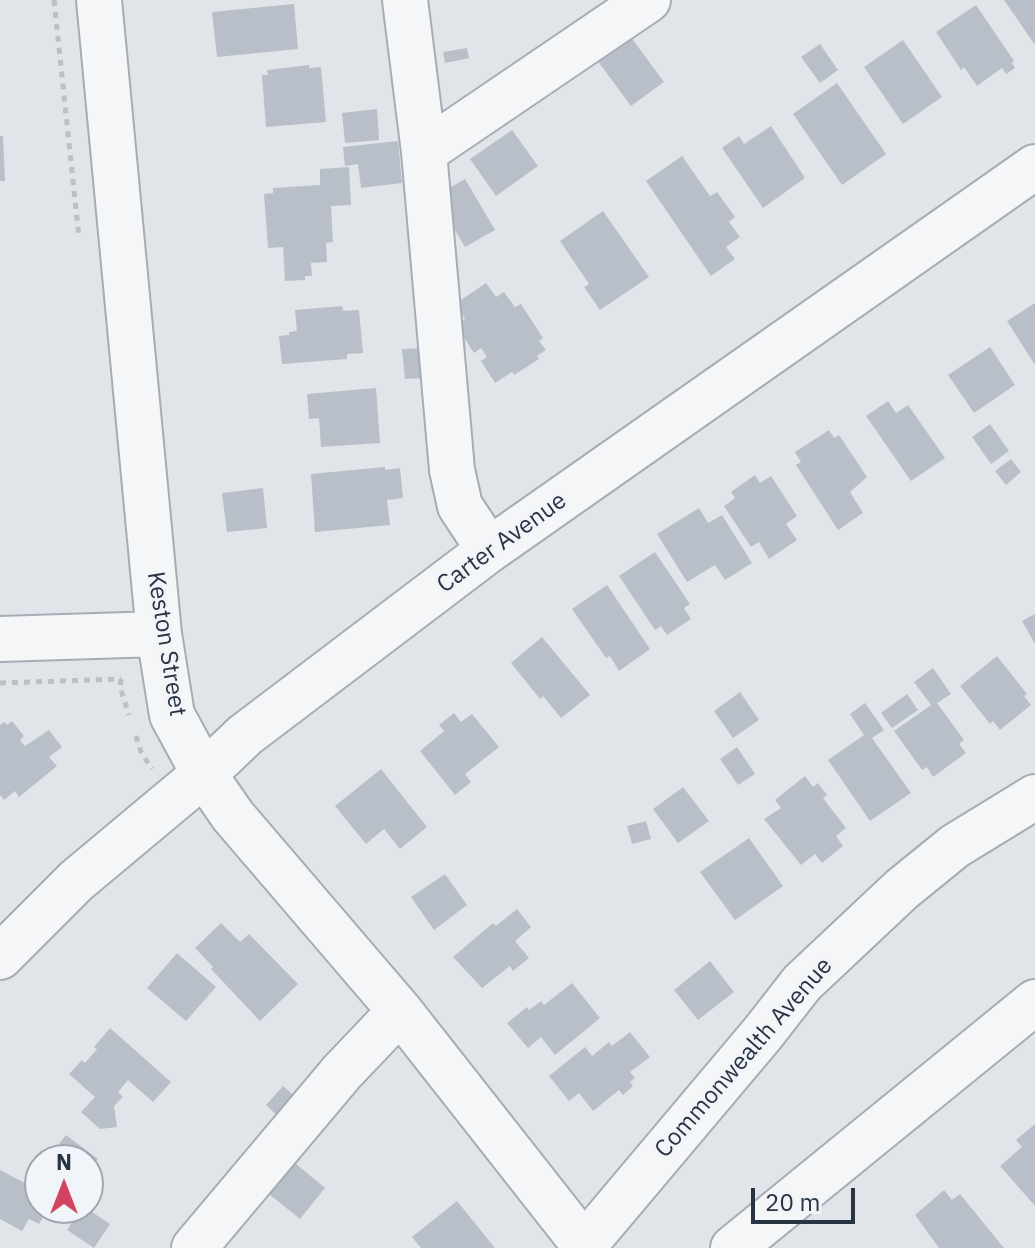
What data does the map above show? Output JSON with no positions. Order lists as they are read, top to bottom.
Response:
{
  "streets": {
    "street": ["Carter Avenue", "Keston Street", "Commonwealth Avenue"]
  },
  "crossings": [
    ["Carter Avenue", "Keston Street"],
    ["Keston Street", "Commonwealth Avenue"]
  ],
  "scale_bar": "20 m",
  "north": "top"
}
